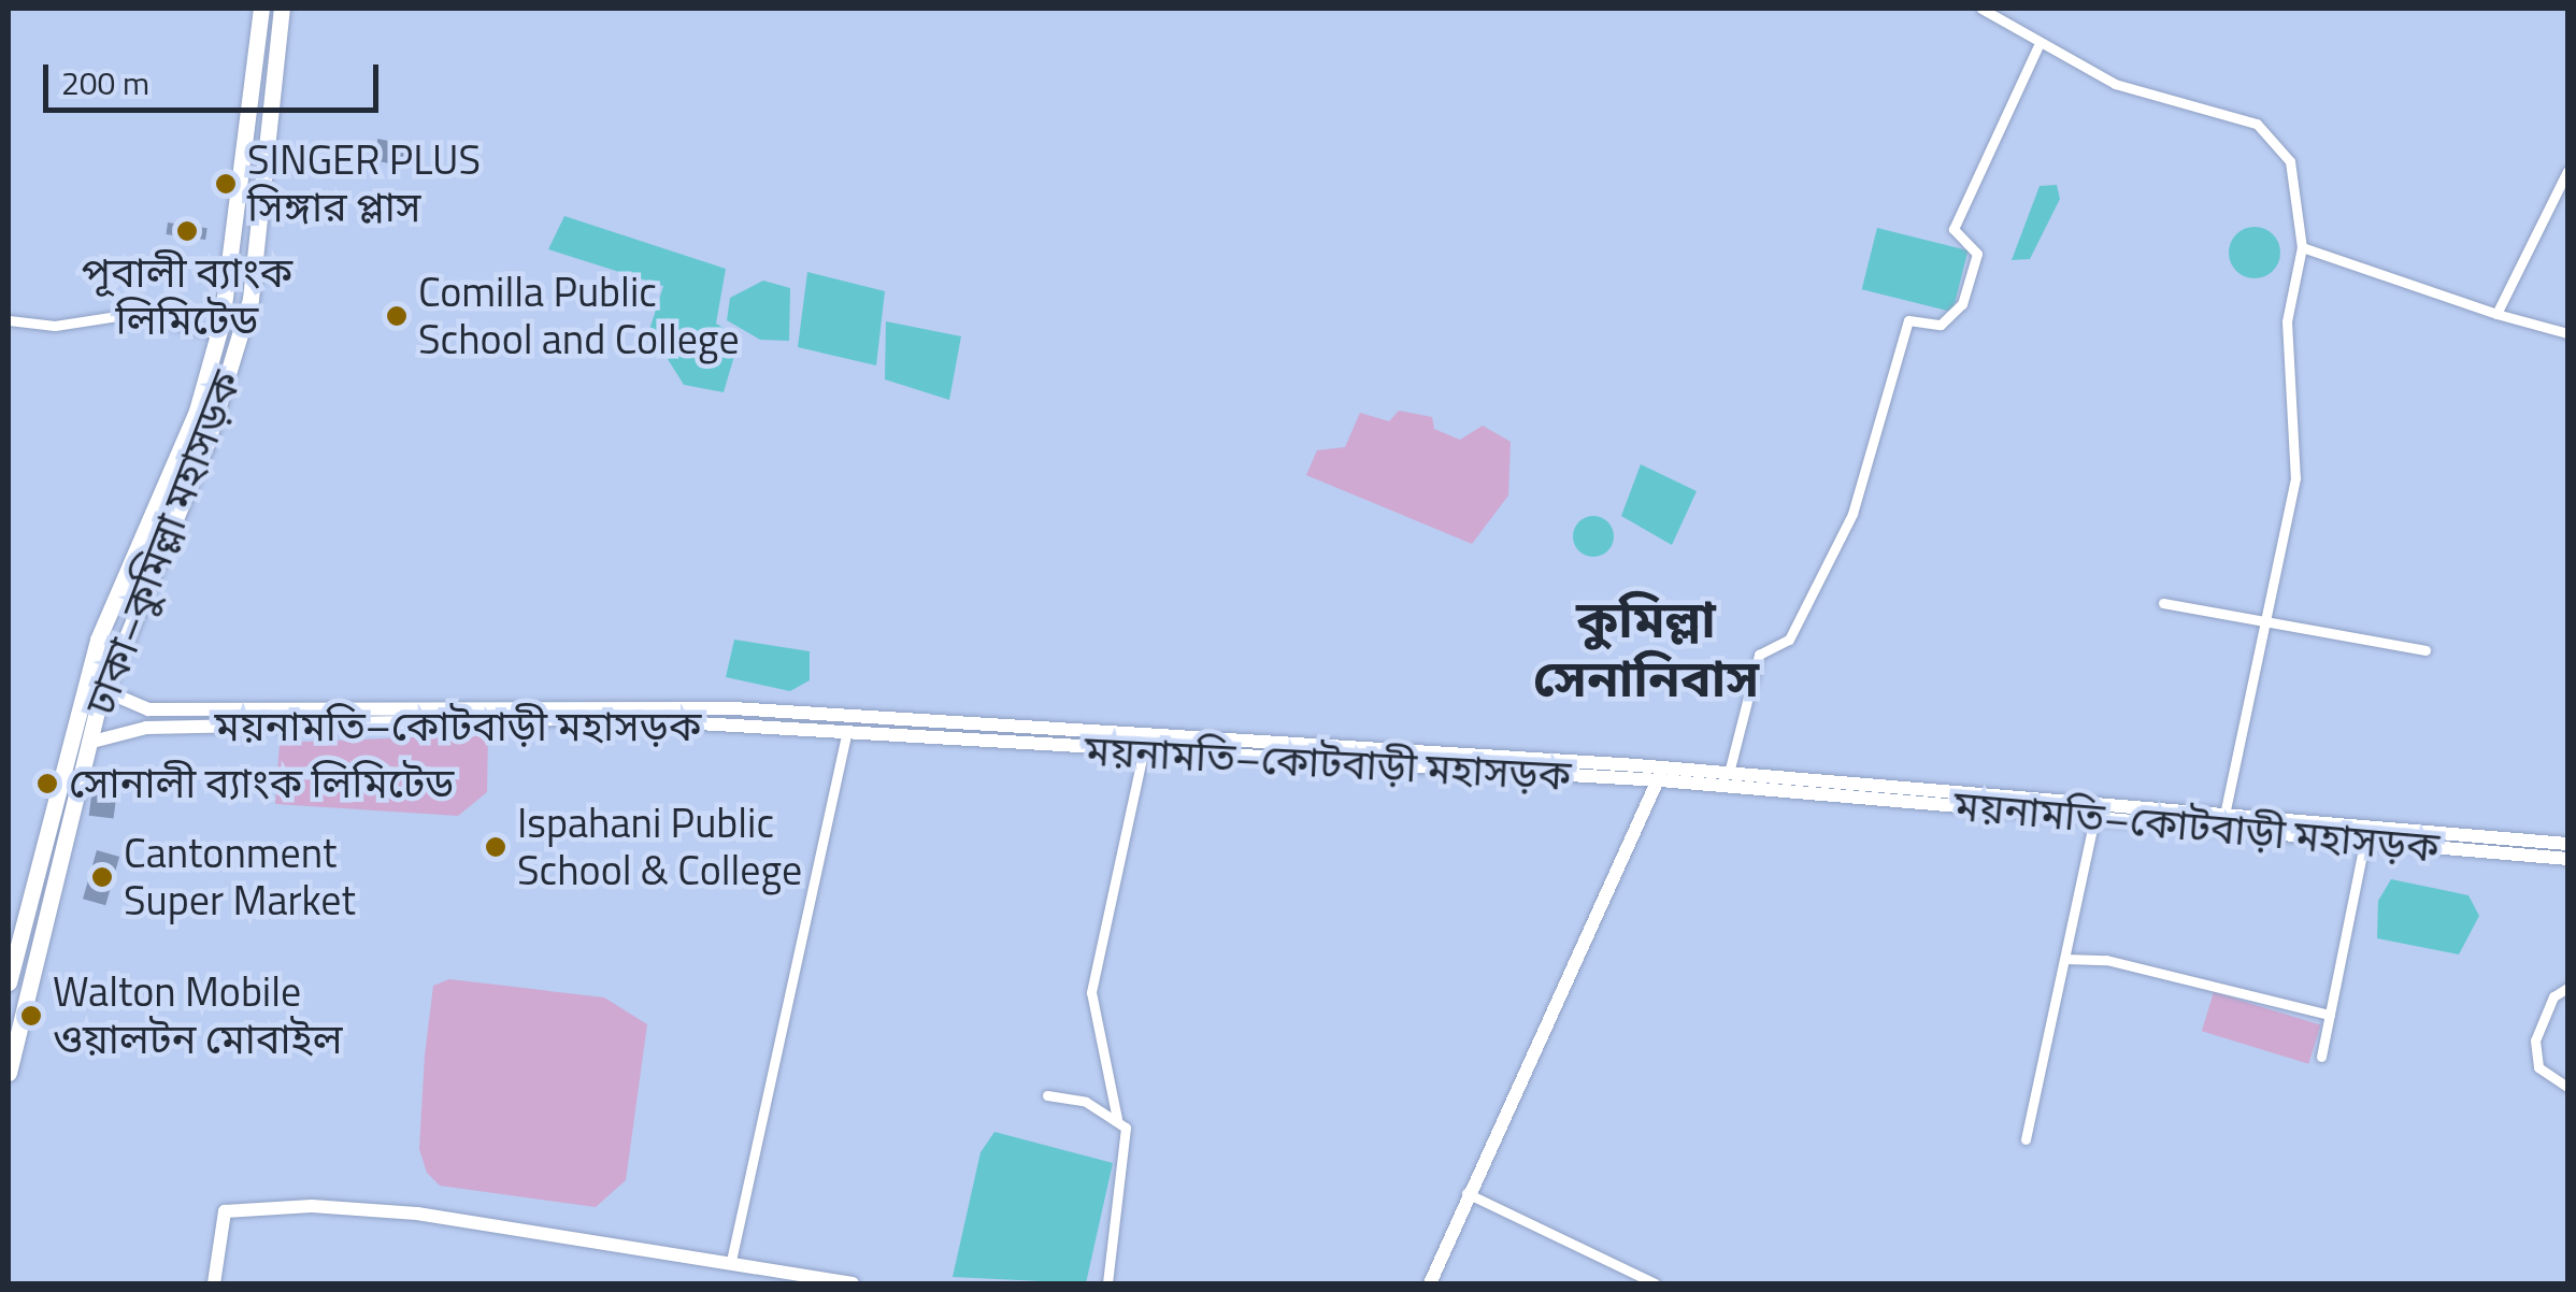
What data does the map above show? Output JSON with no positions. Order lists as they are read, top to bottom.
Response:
{
  "streets": {
    "highway": ["ঢাকা–কুমিল্লা মহাসড়ক"],
    "main road": ["ময়নামতি–কোটবাড়ী মহাসড়ক"]
  },
  "crossings": [
    ["ঢাকা–কুমিল্লা মহাসড়ক", "ময়নামতি–কোটবাড়ী মহাসড়ক"]
  ],
  "districts": ["কুমিল্লা সেনানিবাস"],
  "places": [
    "SINGER PLUS সিঙ্গার প্লাস",
    "পূবালী ব্যাংক লিমিটেড",
    "Comilla Public School and College",
    "সোনালী ব্যাংক লিমিটেড",
    "Ispahani Public School & College",
    "Cantonment Super Market",
    "Walton Mobile ওয়ালটন মোবাইল"
  ],
  "scale_bar": "200 m"
}
